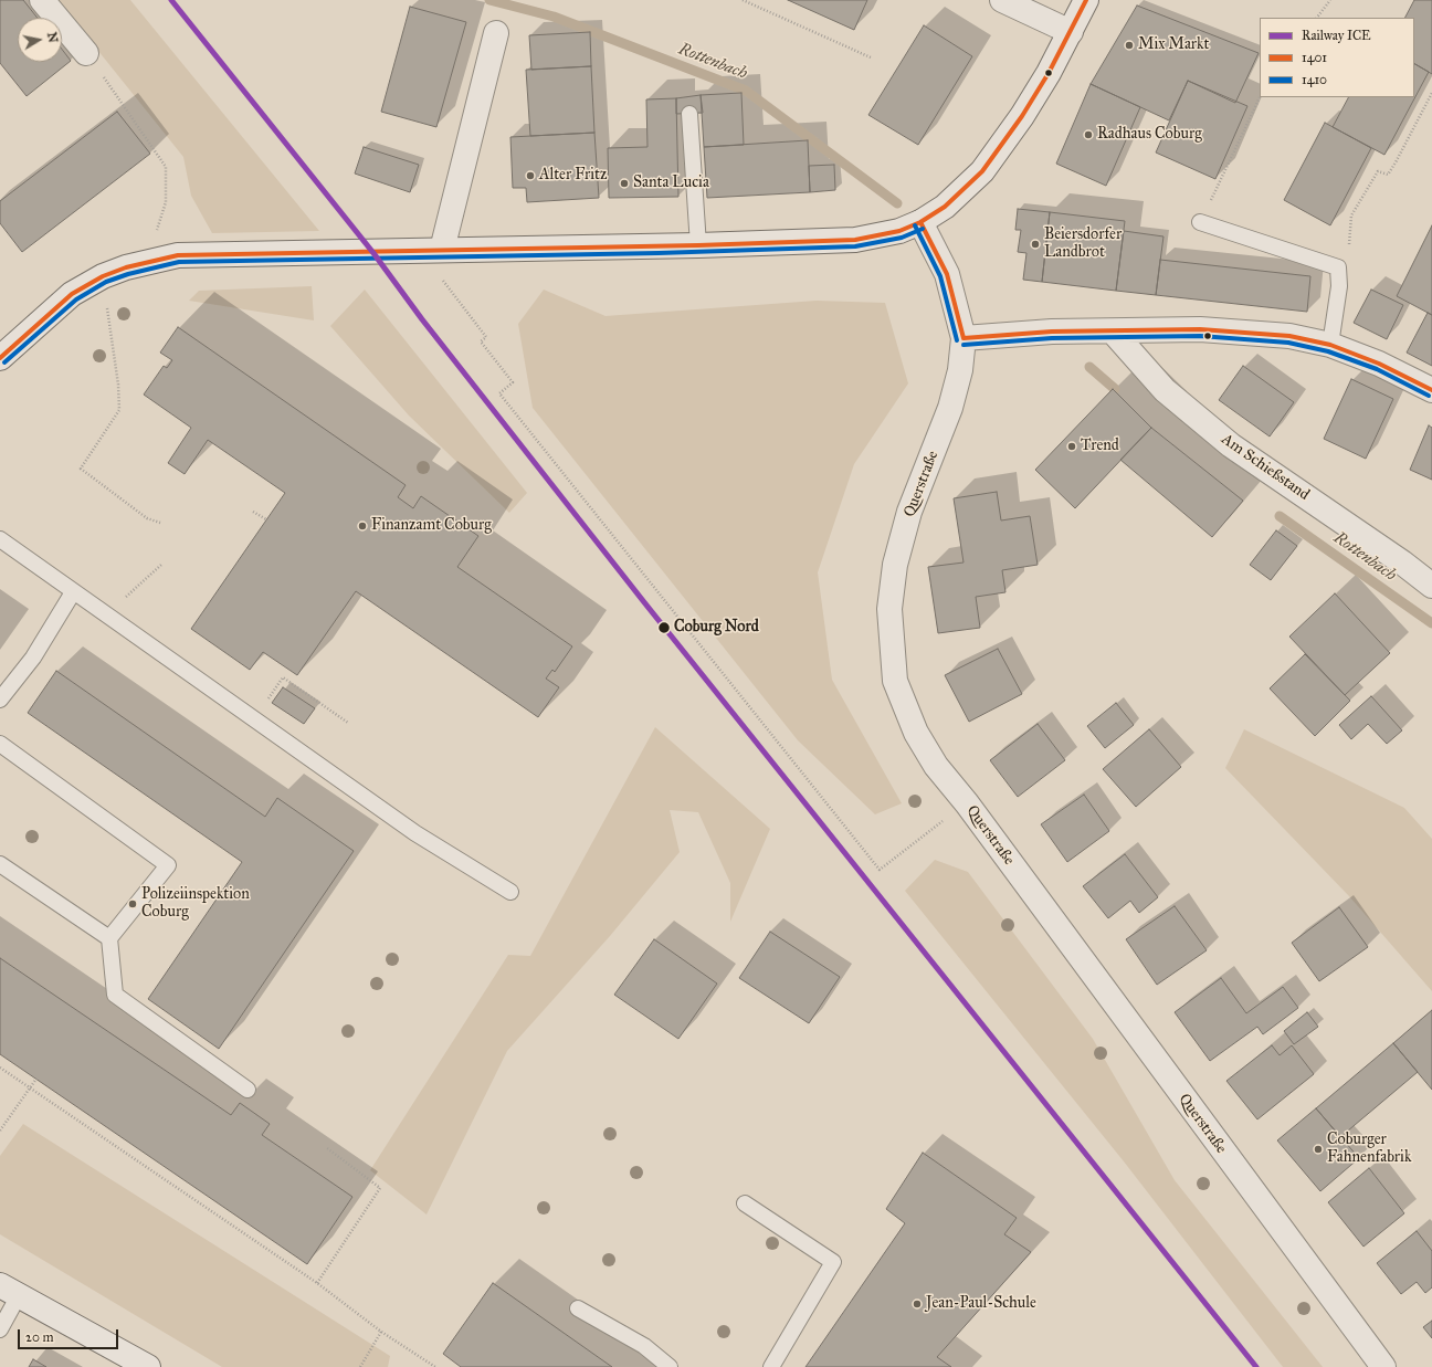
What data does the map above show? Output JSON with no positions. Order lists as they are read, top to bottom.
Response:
{
  "streets": {
    "street": ["Am Schießstand", "Querstraße"]
  },
  "water": ["Rottenbach"],
  "places": [
    "Mix Markt",
    "Radhaus Coburg",
    "Alter Fritz",
    "Santa Lucia",
    "Beiersdorfer Landbrot",
    "Trend",
    "Finanzamt Coburg",
    "Coburg Nord",
    "Polizeiinspektion Coburg",
    "Coburger Fahnenfabrik",
    "Jean-Paul-Schule"
  ],
  "lines": ["rail line ICE", "transit line 1401", "transit line 1410"],
  "legend": ["Railway ICE", "1401", "1410"],
  "scale_bar": "20 m",
  "north": "right"
}
